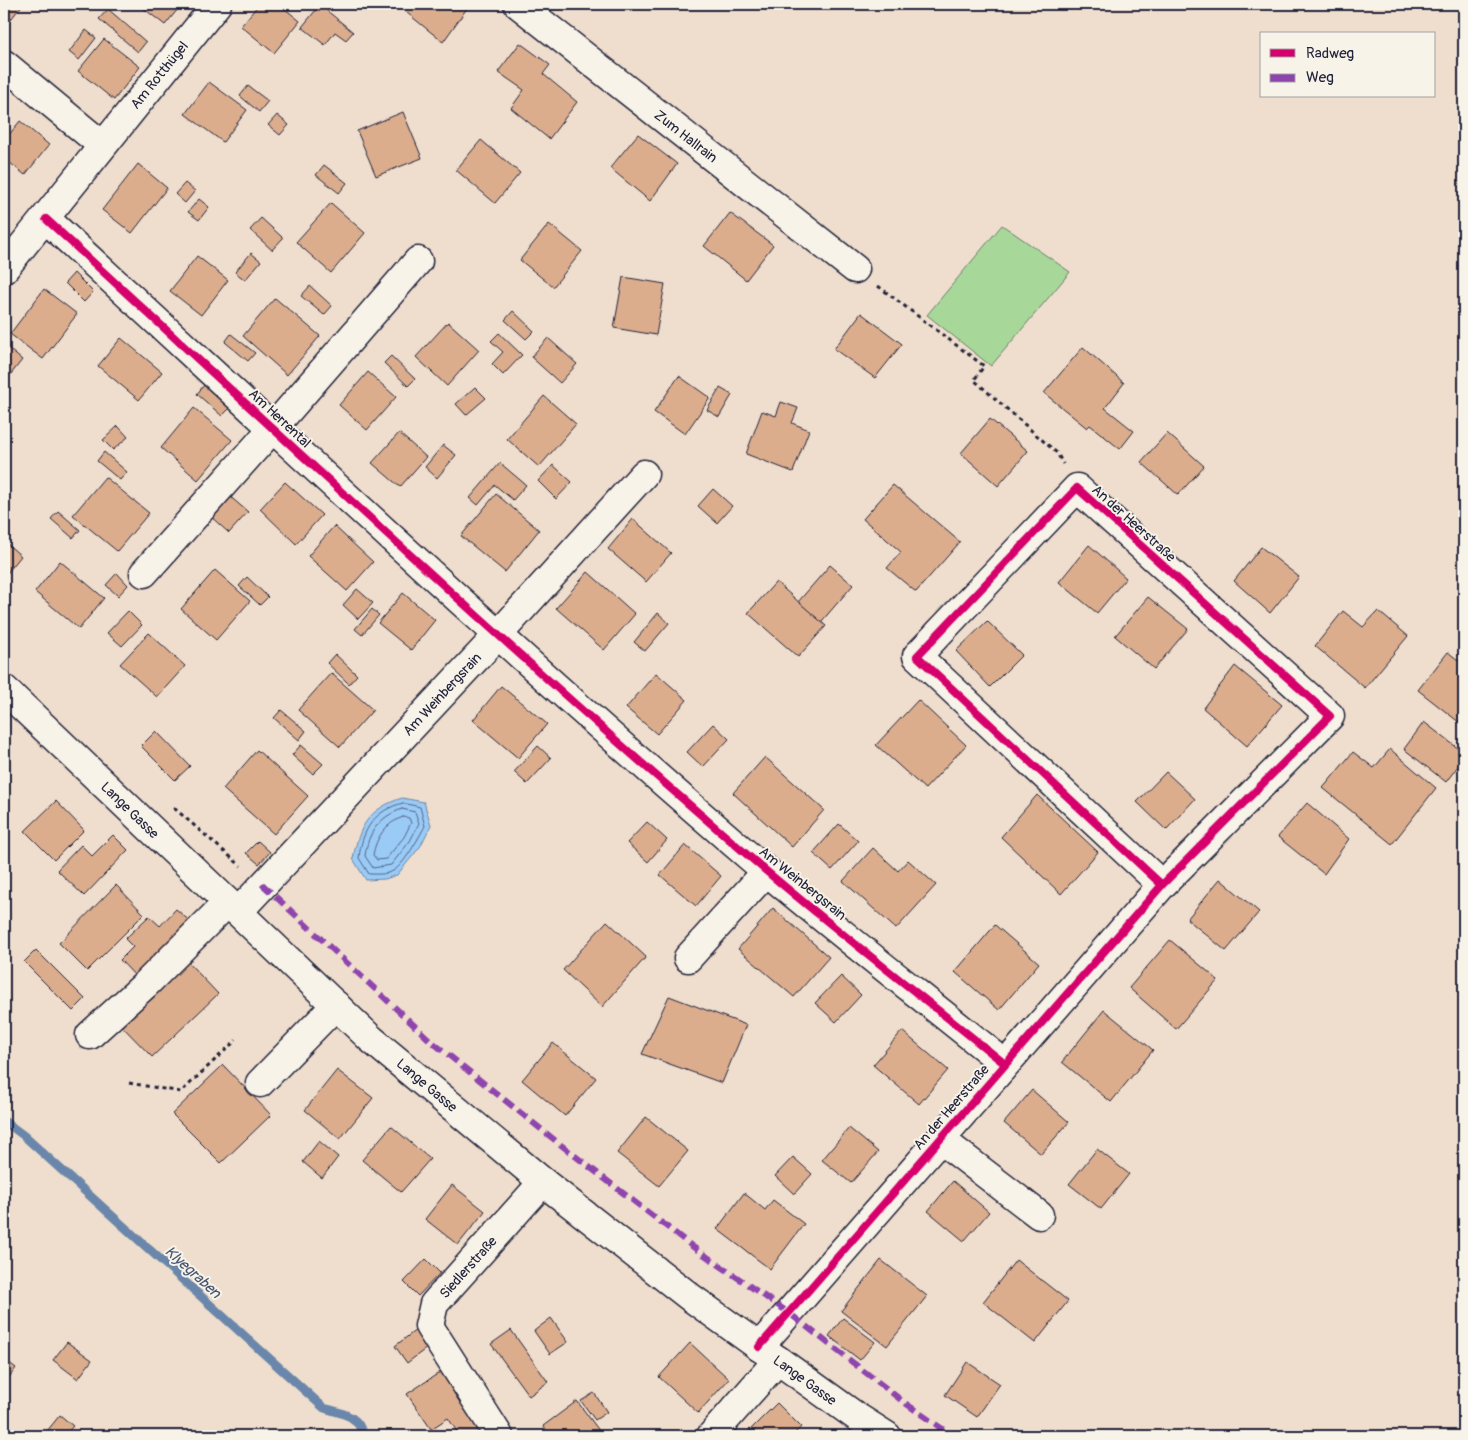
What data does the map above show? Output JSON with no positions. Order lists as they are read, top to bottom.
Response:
{
  "streets": {
    "street": [
      "Am Rotthügel",
      "Zum Hallrain",
      "Am Herrental",
      "An der Heerstraße",
      "Am Weinbergsrain",
      "Lange Gasse",
      "Siedlerstraße"
    ]
  },
  "crossings": [
    ["Am Rotthügel", "Am Herrental"],
    ["Am Herrental", "Am Weinbergsrain"],
    ["An der Heerstraße", "Am Weinbergsrain"],
    ["An der Heerstraße", "Lange Gasse"],
    ["Am Weinbergsrain", "Lange Gasse"],
    ["Lange Gasse", "Siedlerstraße"]
  ],
  "water": ["Klyegraben"],
  "legend": ["Radweg", "Weg"]
}
